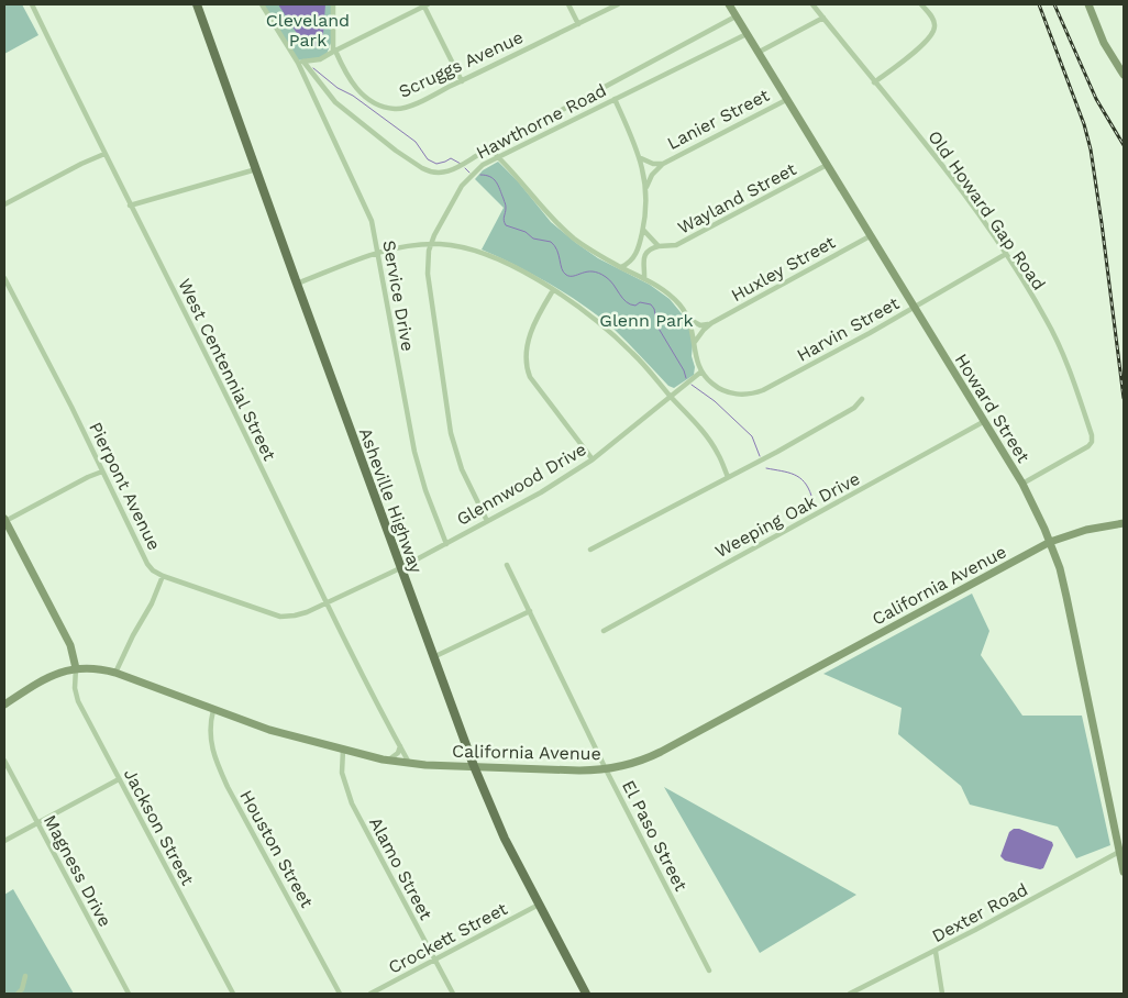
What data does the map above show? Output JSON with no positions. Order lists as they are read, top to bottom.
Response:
{
  "streets": {
    "main road": ["Asheville Highway"],
    "street": [
      "Scruggs Avenue",
      "Lanier Street",
      "Hawthorne Road",
      "Wayland Street",
      "Old Howard Gap Road",
      "Huxley Street",
      "Service Drive",
      "Harvin Street",
      "West Centennial Street",
      "Howard Street",
      "Glennwood Drive",
      "Pierpont Avenue",
      "Weeping Oak Drive",
      "California Avenue",
      "Jackson Street",
      "El Paso Street",
      "Houston Street",
      "Alamo Street",
      "Magness Drive",
      "Dexter Road",
      "Crockett Street"
    ]
  },
  "crossings": [
    ["Lanier Street", "Howard Street"],
    ["Hawthorne Road", "Howard Street"],
    ["Hawthorne Road", "Glennwood Drive"],
    ["Wayland Street", "Howard Street"],
    ["Old Howard Gap Road", "Harvin Street"],
    ["Old Howard Gap Road", "Howard Street"],
    ["Huxley Street", "Howard Street"],
    ["Service Drive", "Glennwood Drive"],
    ["Harvin Street", "Howard Street"],
    ["Harvin Street", "Glennwood Drive"],
    ["West Centennial Street", "Glennwood Drive"],
    ["West Centennial Street", "Pierpont Avenue"],
    ["West Centennial Street", "California Avenue"],
    ["Howard Street", "Weeping Oak Drive"],
    ["Howard Street", "California Avenue"],
    ["Howard Street", "Dexter Road"],
    ["Glennwood Drive", "Pierpont Avenue"],
    ["Glennwood Drive", "Asheville Highway"],
    ["Asheville Highway", "California Avenue"],
    ["Asheville Highway", "Crockett Street"],
    ["California Avenue", "Jackson Street"],
    ["California Avenue", "El Paso Street"],
    ["California Avenue", "Houston Street"],
    ["California Avenue", "Alamo Street"],
    ["Alamo Street", "Crockett Street"]
  ],
  "parks": ["Cleveland Park", "Glenn Park"]
}
